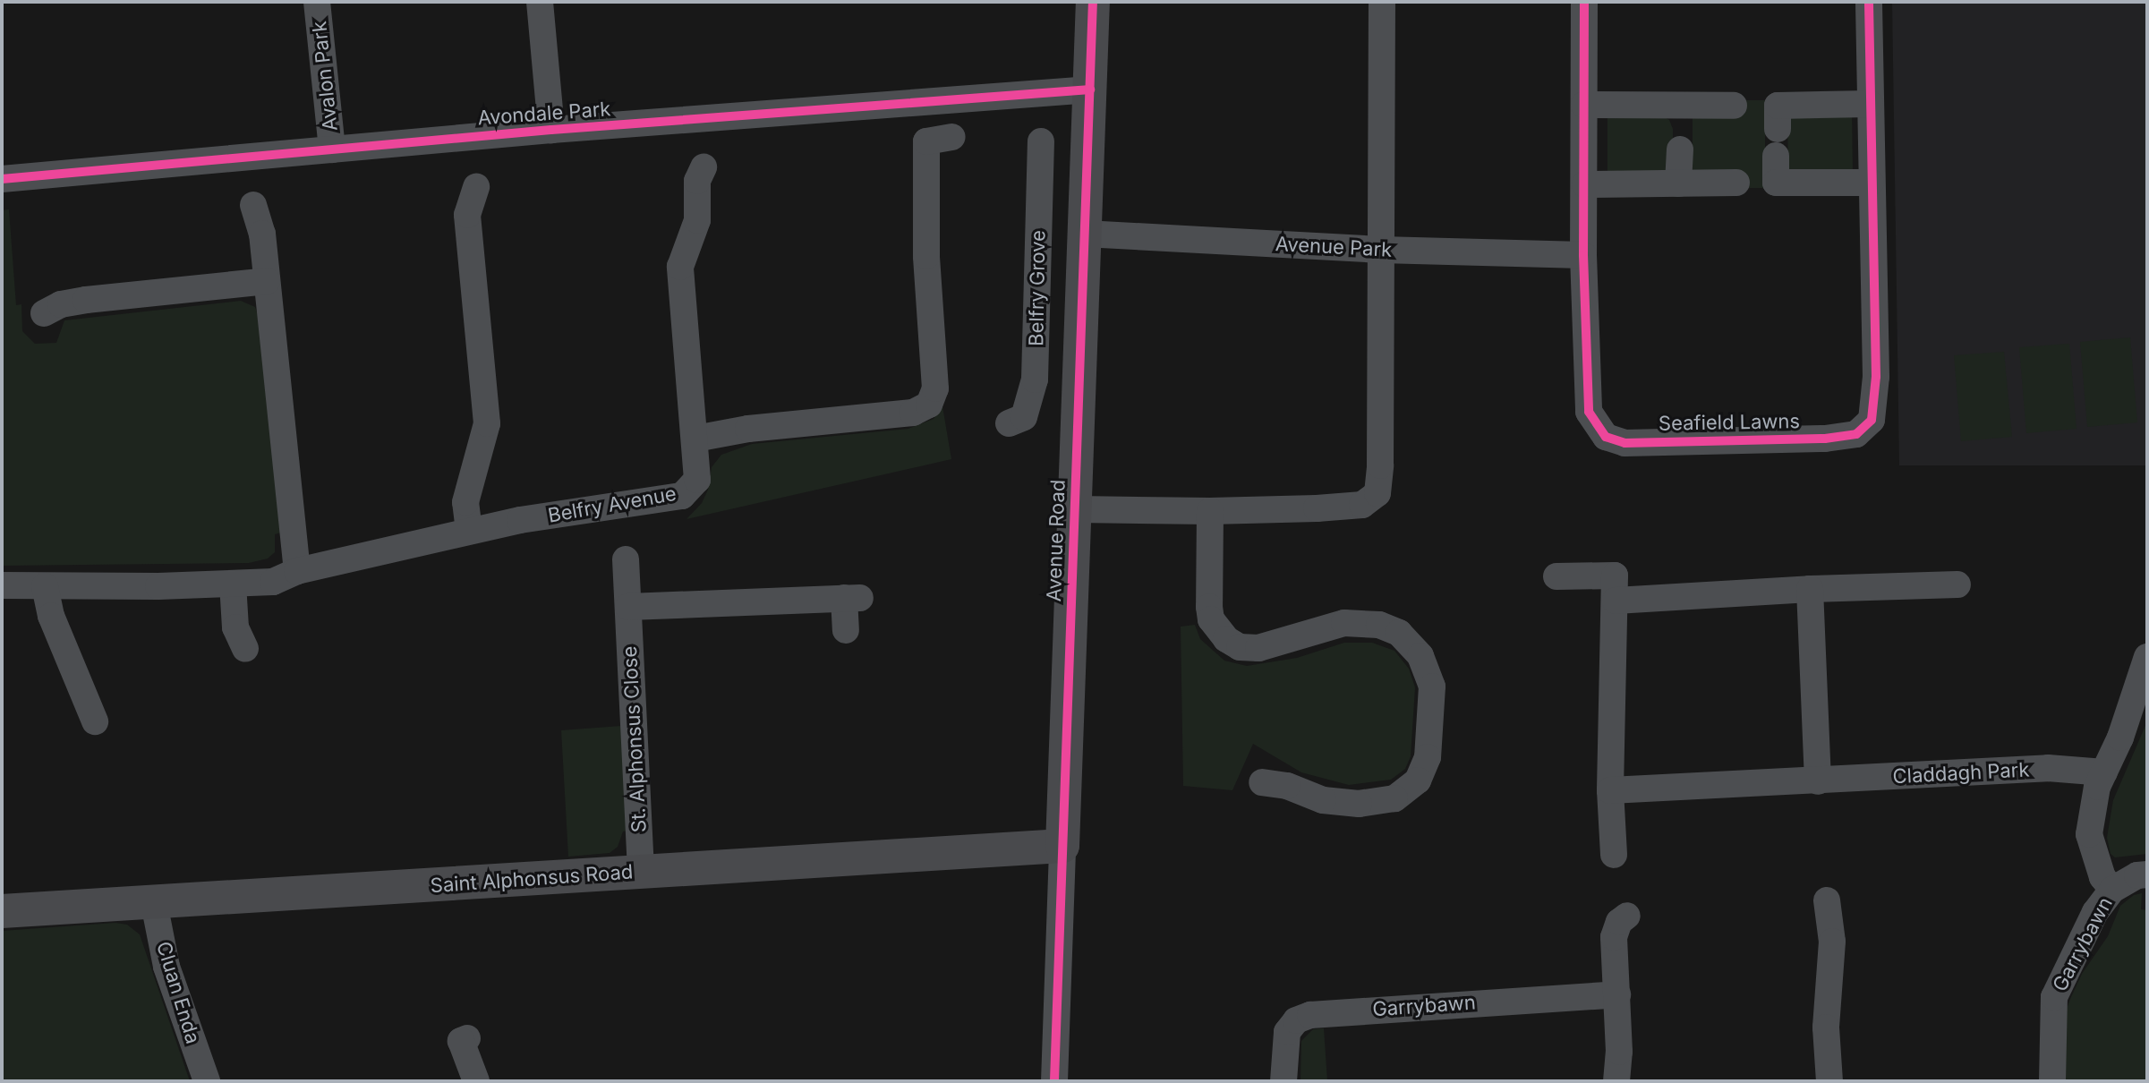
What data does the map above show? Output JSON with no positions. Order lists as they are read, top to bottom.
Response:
{
  "streets": {
    "main road": ["Avenue Road", "Saint Alphonsus Road"],
    "street": [
      "Avalon Park",
      "Avondale Park",
      "Avenue Park",
      "Belfry Grove",
      "Seafield Lawns",
      "Belfry Avenue",
      "St. Alphonsus Close",
      "Claddagh Park",
      "Garrybawn",
      "Cluan Enda"
    ]
  },
  "crossings": [
    ["Avalon Park", "Avondale Park"],
    ["Avondale Park", "Avenue Road"],
    ["Avenue Park", "Seafield Lawns"],
    ["Avenue Park", "Avenue Road"],
    ["Avenue Road", "Saint Alphonsus Road"],
    ["St. Alphonsus Close", "Saint Alphonsus Road"],
    ["Saint Alphonsus Road", "Cluan Enda"]
  ]
}
